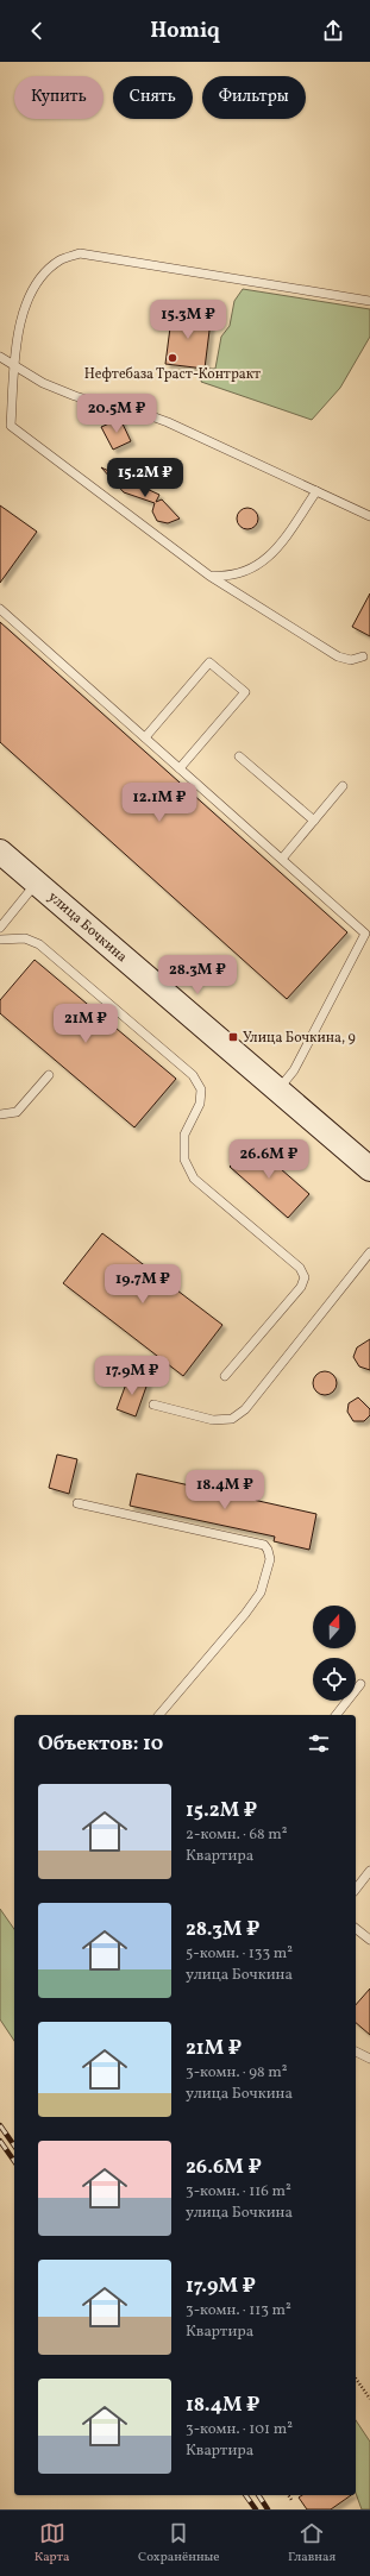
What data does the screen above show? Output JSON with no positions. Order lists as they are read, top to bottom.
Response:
{
  "streets": {
    "street": ["улица Бочкина"]
  },
  "places": {
    "other": ["Нефтебаза Траст-Контракт"],
    "transit": ["Улица Бочкина, 9"]
  },
  "north": "top",
  "page": {
    "header": "Homiq",
    "chip": ["Купить", "Снять", "Фильтры"],
    "price": [
      "15.3M ₽",
      "20.5M ₽",
      "15.2M ₽",
      "12.1M ₽",
      "28.3M ₽",
      "21M ₽",
      "26.6M ₽",
      "19.7M ₽",
      "17.9M ₽",
      "18.4M ₽"
    ],
    "heading": "Объектов: 10",
    "list": [
      {
        "name": "15.2M ₽",
        "note": "2-комн. · 68 m² · Квартира"
      },
      {
        "name": "28.3M ₽",
        "note": "5-комн. · 133 m² · улица Бочкина"
      },
      {
        "name": "21M ₽",
        "note": "3-комн. · 98 m² · улица Бочкина"
      },
      {
        "name": "26.6M ₽",
        "note": "3-комн. · 116 m² · улица Бочкина"
      },
      {
        "name": "17.9M ₽",
        "note": "3-комн. · 113 m² · Квартира"
      },
      {
        "name": "18.4M ₽",
        "note": "3-комн. · 101 m² · Квартира"
      }
    ],
    "tabs": ["Карта", "Сохранённые", "Главная"]
  }
}
